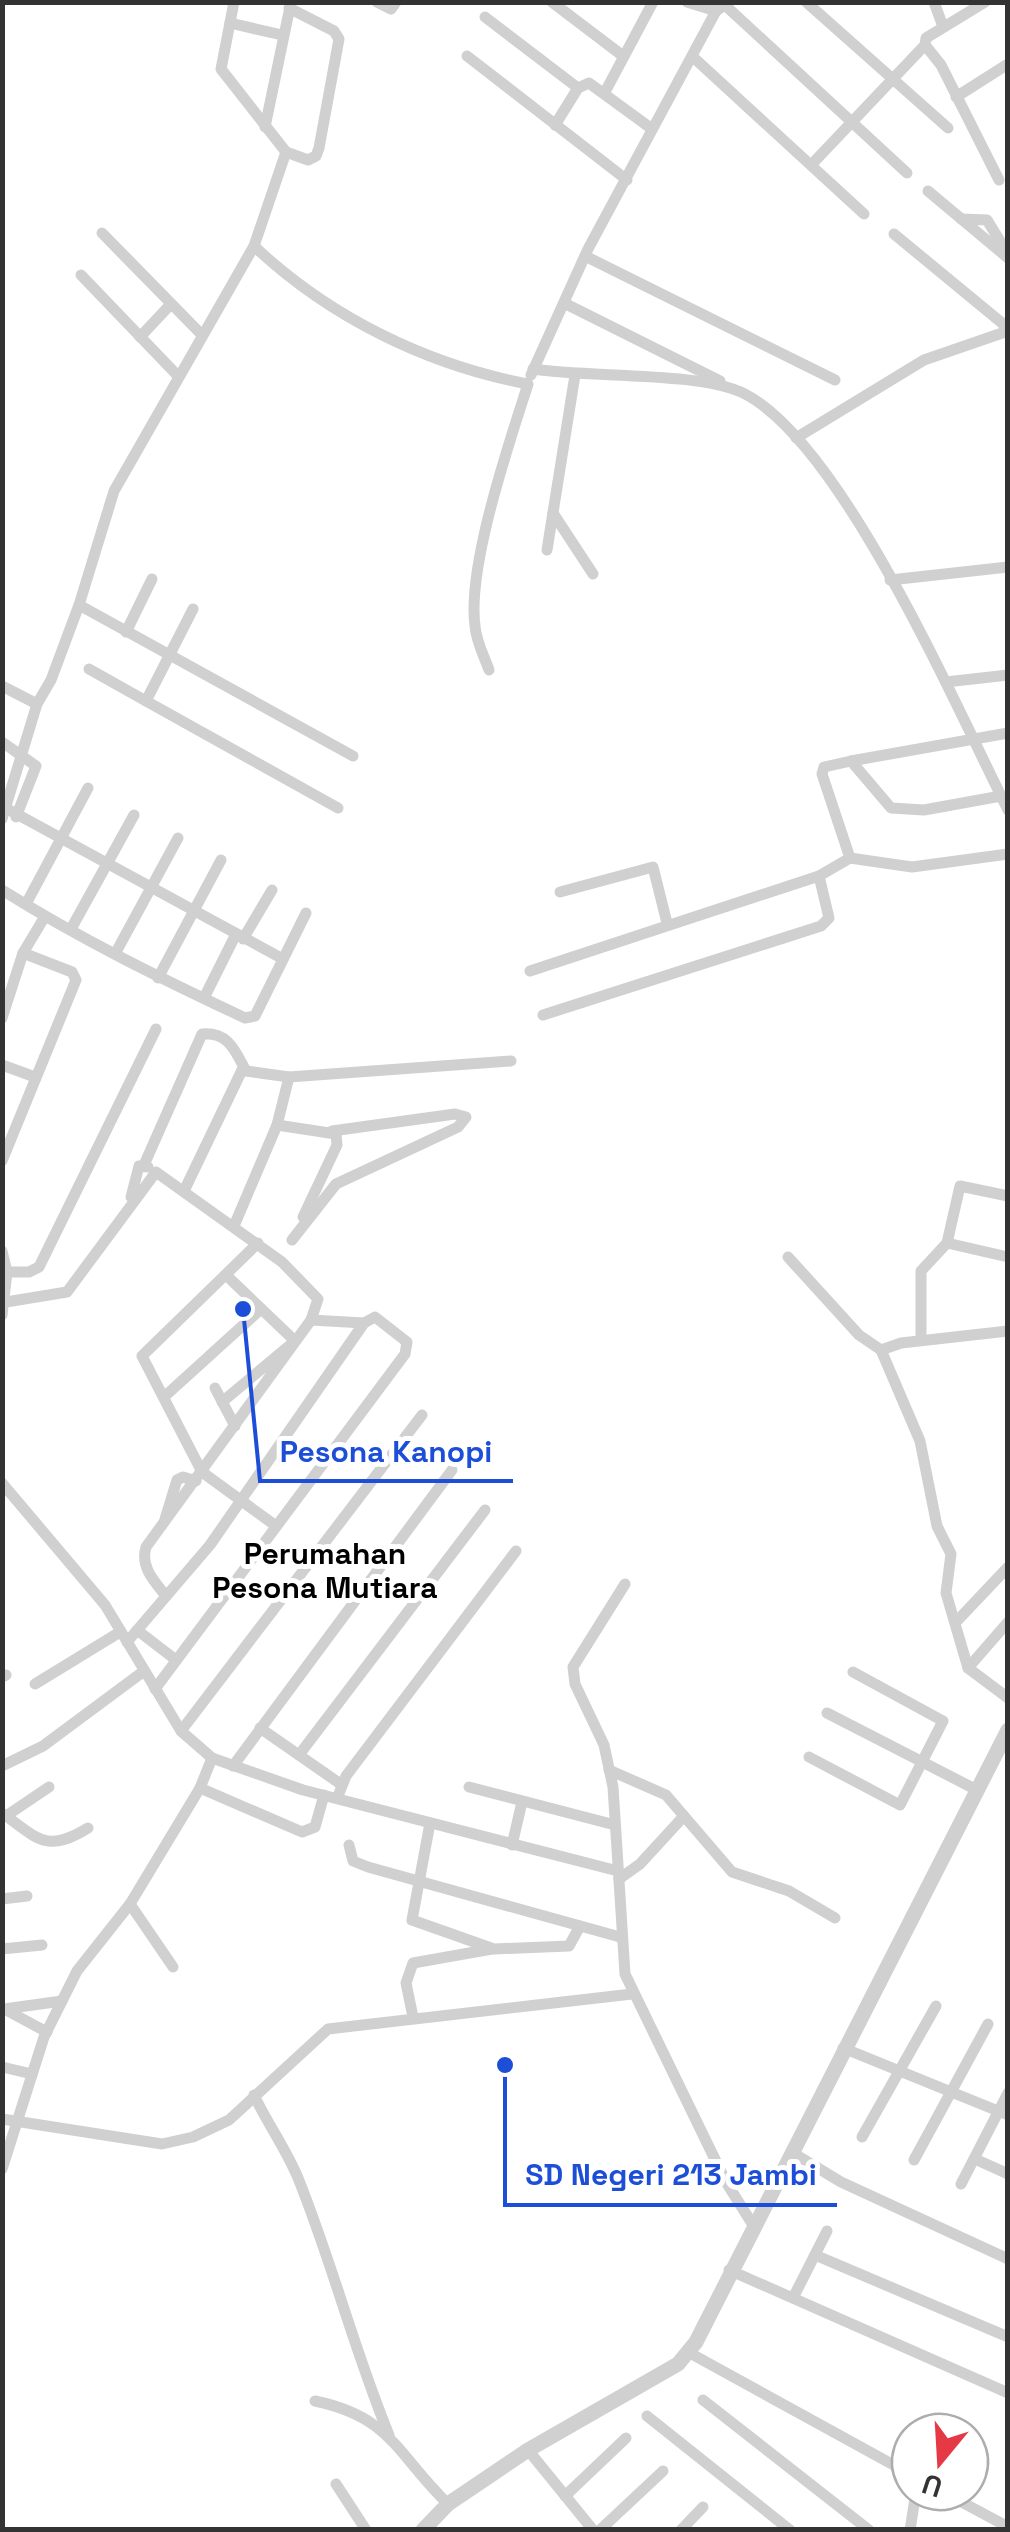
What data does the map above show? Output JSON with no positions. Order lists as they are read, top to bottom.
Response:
{
  "districts": ["Perumahan Pesona Mutiara"],
  "places": ["Pesona Kanopi", "SD Negeri 213 Jambi"],
  "north": "bottom"
}
